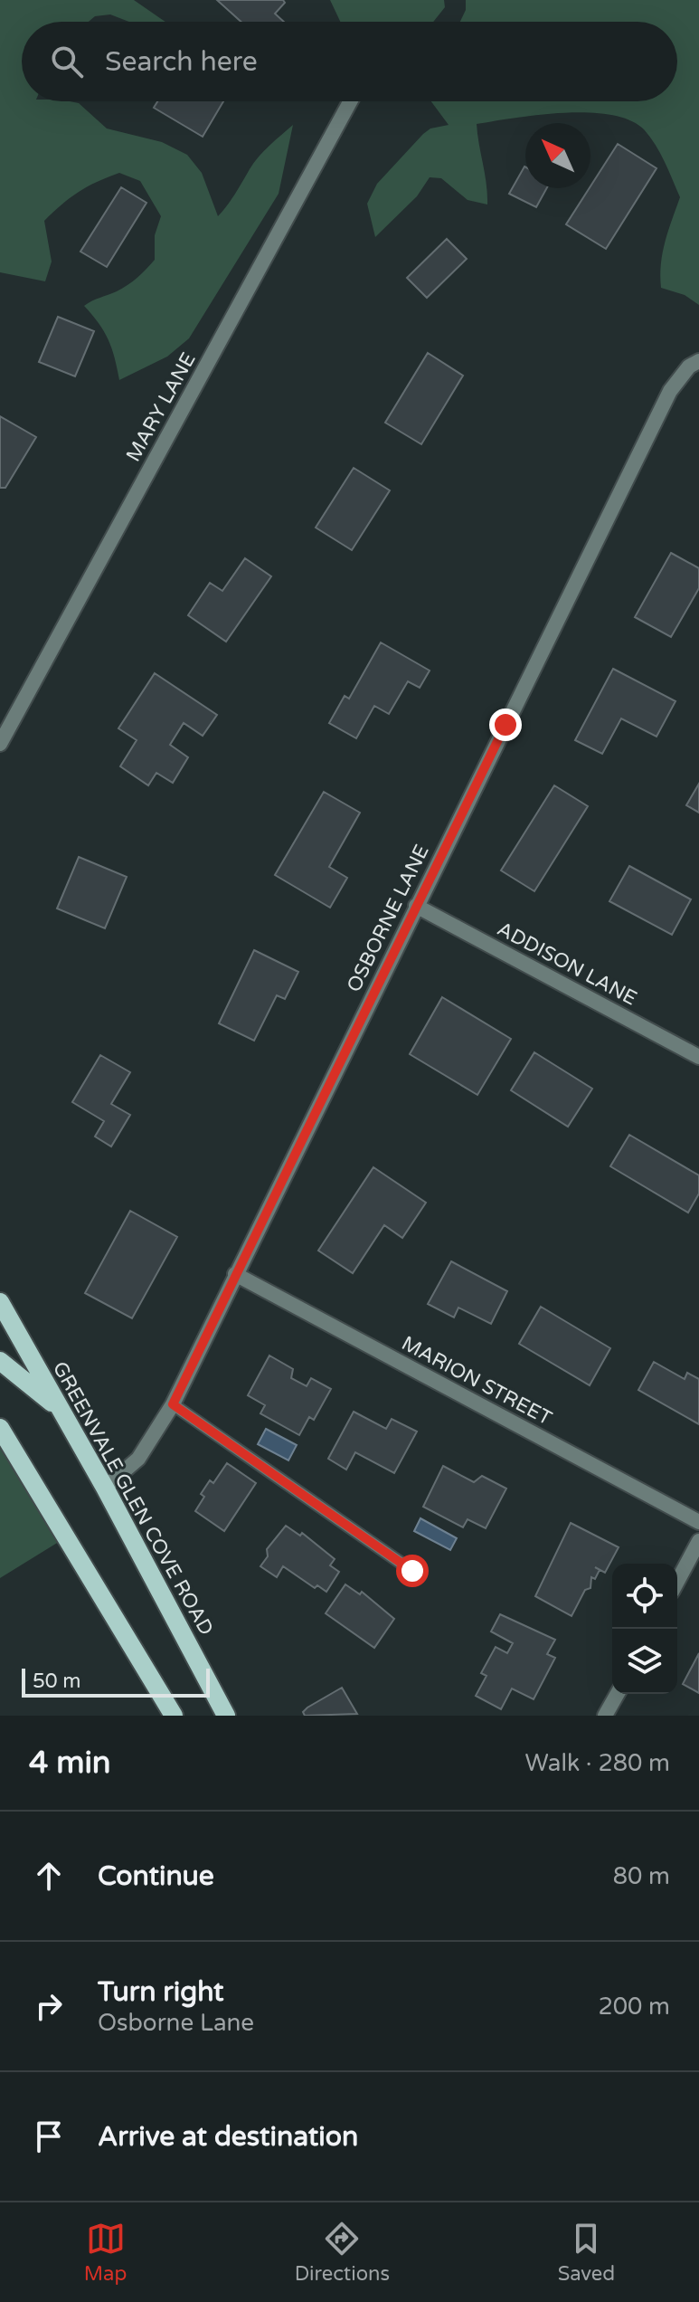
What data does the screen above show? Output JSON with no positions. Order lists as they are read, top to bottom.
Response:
{
  "streets": {
    "main road": ["GREENVALE GLEN COVE ROAD"],
    "street": [
      "MARY LANE",
      "OSBORNE LANE",
      "ADDISON LANE",
      "MARION STREET"
    ]
  },
  "crossings": [
    ["OSBORNE LANE", "ADDISON LANE"],
    ["OSBORNE LANE", "MARION STREET"],
    ["OSBORNE LANE", "GREENVALE GLEN COVE ROAD"]
  ],
  "scale_bar": "50 m",
  "north": "top left",
  "page": {
    "search": "Search here",
    "scale": "50 m",
    "heading": ["4 min", "Walk · 280 m"],
    "list": [
      ["Continue", "80 m"],
      ["Turn right", "Osborne Lane", "200 m"],
      "Arrive at destination"
    ],
    "nav": ["Map", "Directions", "Saved"]
  }
}
